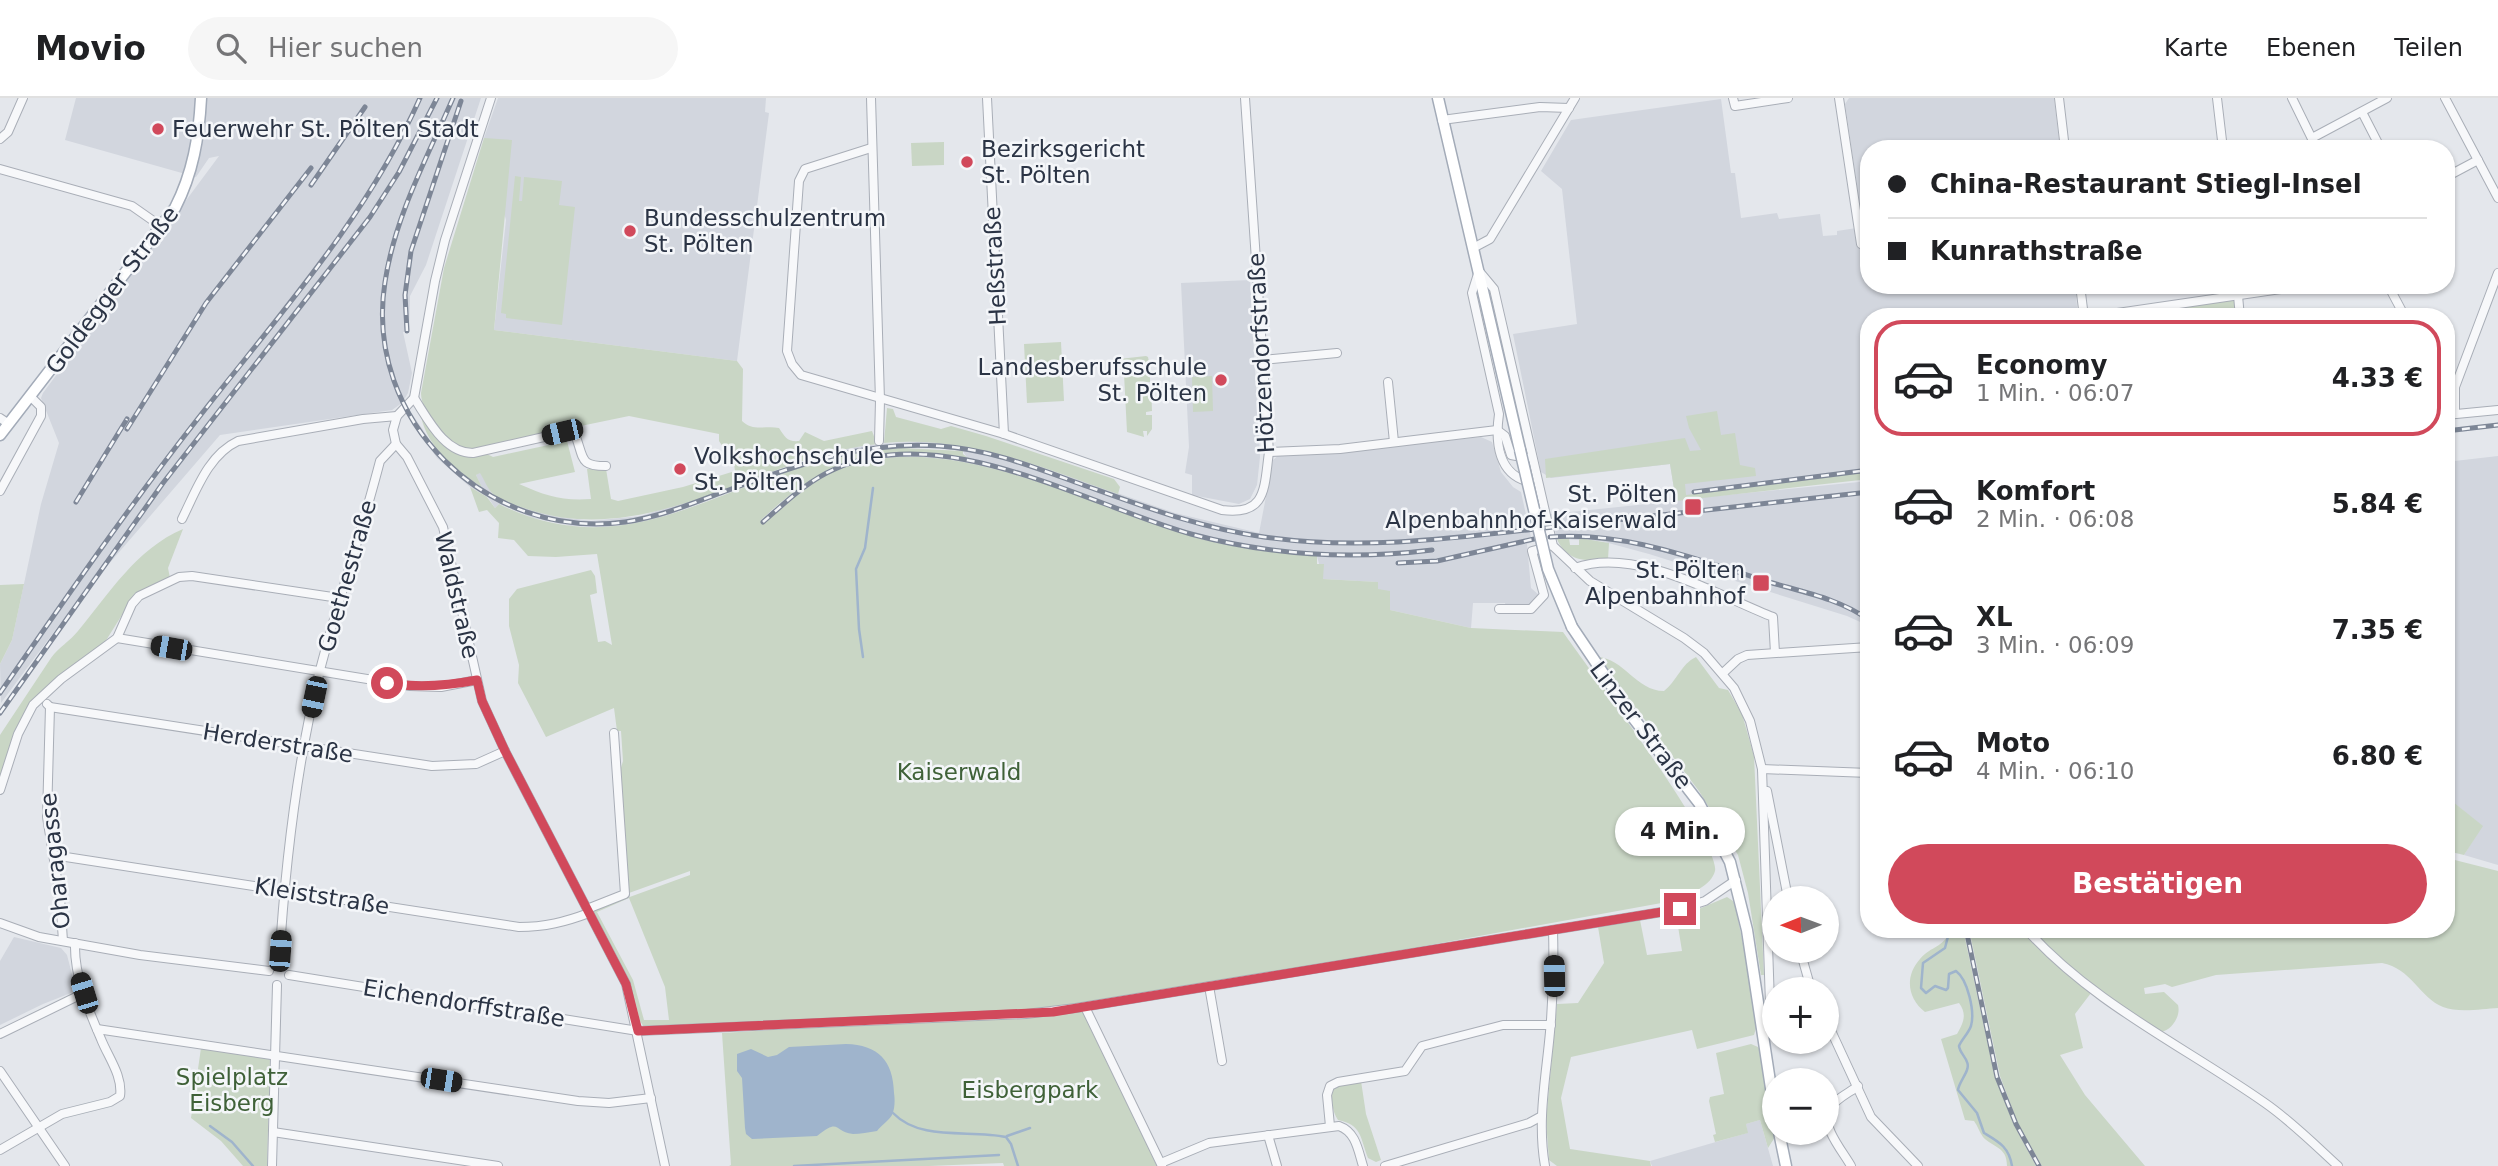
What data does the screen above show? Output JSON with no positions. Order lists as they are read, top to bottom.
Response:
{
  "streets": {
    "main road": ["Goldegger Straße", "Linzer Straße"],
    "street": [
      "Heßstraße",
      "Hötzendorfstraße",
      "Goethestraße",
      "Waldstraße",
      "Herderstraße",
      "Oharagasse",
      "Kleiststraße",
      "Eichendorffstraße"
    ]
  },
  "crossings": [
    ["Heßstraße", "Hötzendorfstraße"],
    ["Goethestraße", "Waldstraße"],
    ["Goethestraße", "Herderstraße"],
    ["Goethestraße", "Kleiststraße"],
    ["Goethestraße", "Eichendorffstraße"],
    ["Waldstraße", "Herderstraße"],
    ["Waldstraße", "Kleiststraße"],
    ["Waldstraße", "Eichendorffstraße"],
    ["Linzer Straße", "Eichendorffstraße"],
    ["Herderstraße", "Oharagasse"],
    ["Oharagasse", "Kleiststraße"]
  ],
  "parks": ["Kaiserwald", "Spielplatz Eisberg", "Eisbergpark"],
  "places": {
    "other": [
      "Feuerwehr St. Pölten Stadt",
      "Bezirksgericht St. Pölten",
      "Bundesschulzentrum St. Pölten",
      "Landesberufsschule St. Pölten",
      "Volkshochschule St. Pölten"
    ],
    "transit": ["St. Pölten Alpenbahnhof-Kaiserwald", "St. Pölten Alpenbahnhof"]
  },
  "north": "left",
  "page": {
    "header": "Movio",
    "search": "Hier suchen",
    "nav": ["Karte", "Ebenen", "Teilen"],
    "banner": ["China-Restaurant Stiegl-Insel", "Kunrathstraße"],
    "list": [
      {
        "name": "Economy",
        "note": "1 Min. · 06:07",
        "value": "4.33 €"
      },
      {
        "name": "Komfort",
        "note": "2 Min. · 06:08",
        "value": "5.84 €"
      },
      {
        "name": "XL",
        "note": "3 Min. · 06:09",
        "value": "7.35 €"
      },
      {
        "name": "Moto",
        "note": "4 Min. · 06:10",
        "value": "6.80 €"
      }
    ],
    "bubble": "4 Min.",
    "buttons": "Bestätigen",
    "map_buttons": ["+", "−"]
  }
}
